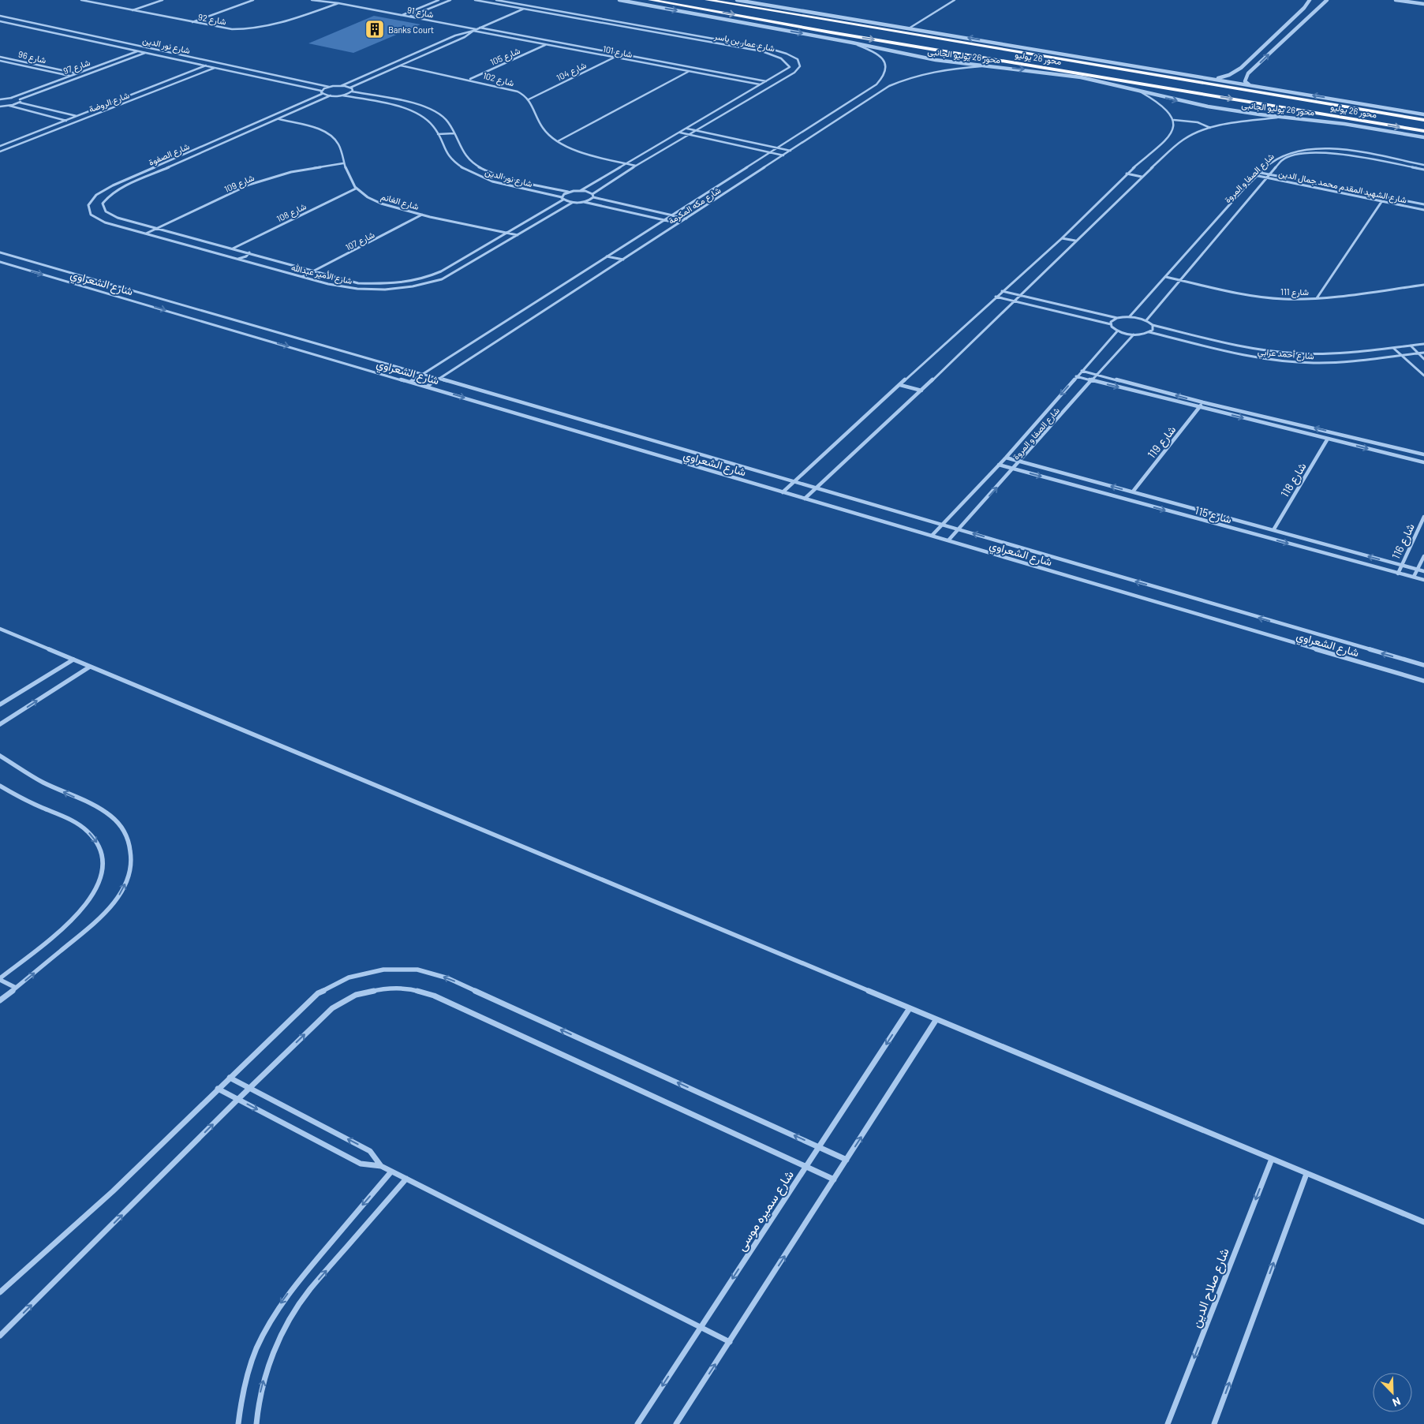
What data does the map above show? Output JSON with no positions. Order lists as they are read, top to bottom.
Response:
{
  "streets": {
    "highway": ["محور 26 يوليو"],
    "street": [
      "شارع 91",
      "شارع 92",
      "شارع عمار بن ياسر",
      "شارع نور الدين",
      "شارع 101",
      "محور 26 يوليو الجانبى",
      "شارع 105",
      "شارع 96",
      "شارع 97",
      "شارع 104",
      "شارع 102",
      "شارع الروضة",
      "شارع الصفوة",
      "شارع الصفا و المروة",
      "شارع 109",
      "شارع الشهيد المقدم محمد جمال الدين",
      "شارع الغانم",
      "شارع مكه المكرمة",
      "شارع 108",
      "شارع 107",
      "شارع الأمير عبدالله",
      "شارع الشعراوي",
      "شارع 111",
      "شارع أحمد عرابي",
      "شارع 119",
      "شارع 118",
      "شارع 115",
      "شارع 116",
      "شارع سميره موسى",
      "شارع صلاح الدين"
    ]
  },
  "crossings": [
    ["شارع 91", "شارع 92"],
    ["شارع عمار بن ياسر", "شارع نور الدين"],
    ["شارع عمار بن ياسر", "شارع 101"],
    ["شارع نور الدين", "شارع 97"],
    ["شارع نور الدين", "شارع الروضة"],
    ["شارع نور الدين", "شارع الصفوة"],
    ["شارع نور الدين", "شارع الأمير عبدالله"],
    ["شارع 101", "شارع 105"],
    ["شارع 101", "شارع 104"],
    ["محور 26 يوليو الجانبى", "شارع مكه المكرمة"],
    ["شارع 105", "شارع 102"],
    ["شارع 96", "شارع 97"],
    ["شارع 104", "شارع 102"],
    ["شارع الصفوة", "شارع 109"],
    ["شارع الصفوة", "شارع الغانم"],
    ["شارع الصفوة", "شارع الأمير عبدالله"],
    ["شارع الصفا و المروة", "شارع الشهيد المقدم محمد جمال الدين"],
    ["شارع الصفا و المروة", "شارع الشعراوي"],
    ["شارع الصفا و المروة", "شارع 111"],
    ["شارع الصفا و المروة", "شارع 115"],
    ["شارع 109", "شارع الغانم"],
    ["شارع 109", "شارع الأمير عبدالله"],
    ["شارع الغانم", "شارع 108"],
    ["شارع الغانم", "شارع 107"],
    ["شارع الغانم", "شارع الأمير عبدالله"],
    ["شارع مكه المكرمة", "شارع الشعراوي"],
    ["شارع 108", "شارع الأمير عبدالله"],
    ["شارع 107", "شارع الأمير عبدالله"],
    ["شارع 119", "شارع 115"],
    ["شارع 118", "شارع 115"],
    ["شارع 115", "شارع 116"]
  ],
  "one_way": ["شارع صلاح الدين"],
  "places": {
    "building": ["Banks Court"]
  },
  "north": "bottom right"
}
